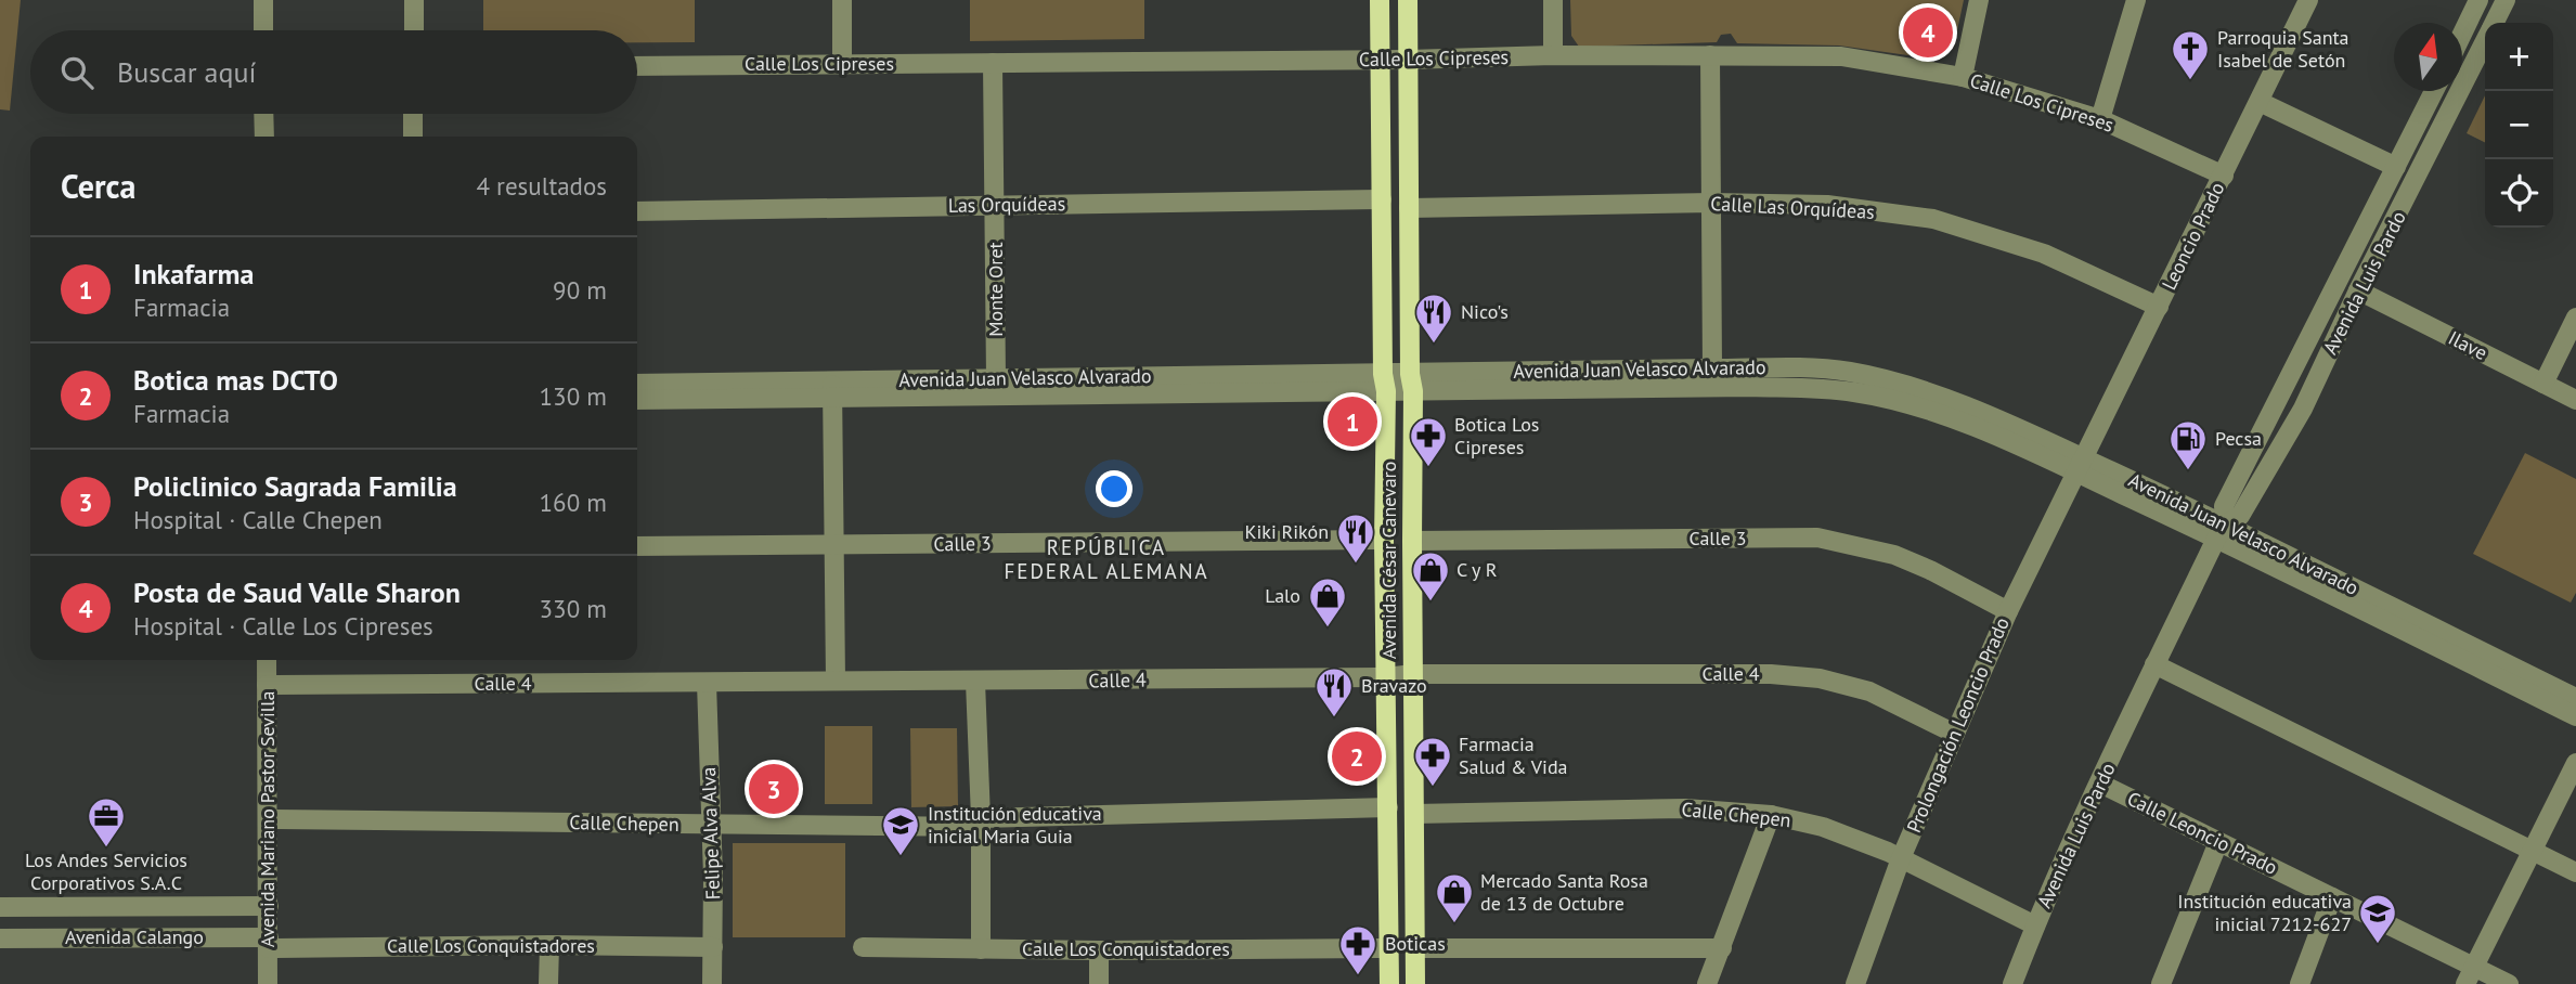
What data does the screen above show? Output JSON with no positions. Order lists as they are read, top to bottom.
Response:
{
  "streets": {
    "main road": ["Avenida César Canevaro"],
    "street": [
      "Calle Los Cipreses",
      "Las Orquídeas",
      "Calle Las Orquídeas",
      "Leoncio Prado",
      "Avenida Luis Pardo",
      "Monte Oret",
      "Ilave",
      "Avenida Juan Velasco Alvarado",
      "Calle 3",
      "Calle 4",
      "Prolongación Leoncio Prado",
      "Calle Chepen",
      "Avenida Mariano Pastor Sevilla",
      "Felipe Alva Alva",
      "Calle Leoncio Prado",
      "Avenida Calango",
      "Calle Los Conquistadores"
    ]
  },
  "crossings": [
    ["Calle Los Cipreses", "Leoncio Prado"],
    ["Calle Los Cipreses", "Monte Oret"],
    ["Calle Los Cipreses", "Avenida César Canevaro"],
    ["Las Orquídeas", "Monte Oret"],
    ["Las Orquídeas", "Avenida César Canevaro"],
    ["Calle Las Orquídeas", "Leoncio Prado"],
    ["Calle Las Orquídeas", "Avenida César Canevaro"],
    ["Leoncio Prado", "Avenida Juan Velasco Alvarado"],
    ["Leoncio Prado", "Prolongación Leoncio Prado"],
    ["Avenida Luis Pardo", "Ilave"],
    ["Avenida Luis Pardo", "Avenida Juan Velasco Alvarado"],
    ["Avenida Luis Pardo", "Calle Chepen"],
    ["Avenida Luis Pardo", "Calle Leoncio Prado"],
    ["Monte Oret", "Avenida Juan Velasco Alvarado"],
    ["Avenida Juan Velasco Alvarado", "Avenida César Canevaro"],
    ["Avenida Juan Velasco Alvarado", "Prolongación Leoncio Prado"],
    ["Calle 3", "Avenida César Canevaro"],
    ["Calle 3", "Prolongación Leoncio Prado"],
    ["Avenida César Canevaro", "Calle 4"],
    ["Avenida César Canevaro", "Calle Chepen"],
    ["Avenida César Canevaro", "Calle Los Conquistadores"],
    ["Calle 4", "Prolongación Leoncio Prado"],
    ["Calle 4", "Avenida Mariano Pastor Sevilla"],
    ["Calle 4", "Felipe Alva Alva"],
    ["Prolongación Leoncio Prado", "Calle Chepen"],
    ["Calle Chepen", "Avenida Mariano Pastor Sevilla"],
    ["Calle Chepen", "Felipe Alva Alva"],
    ["Avenida Mariano Pastor Sevilla", "Avenida Calango"],
    ["Avenida Mariano Pastor Sevilla", "Calle Los Conquistadores"],
    ["Felipe Alva Alva", "Calle Los Conquistadores"],
    ["Avenida Calango", "Calle Los Conquistadores"]
  ],
  "districts": ["REPÚBLICA FEDERAL ALEMANA"],
  "places": {
    "church": ["Parroquia Santa Isabel de Setón"],
    "restaurant": ["Nico's", "Kiki Rikón", "Bravazo"],
    "pharmacy": ["Botica Los Cipreses", "Farmacia Salud & Vida", "Boticas"],
    "fuel station": ["Pecsa"],
    "shop": ["C y R", "Lalo", "Mercado Santa Rosa de 13 de Octubre"],
    "office": ["Los Andes Servicios Corporativos S.A.C"],
    "school or university": ["Institución educativa inicial Maria Guia", "Institución educativa inicial 7212-627"]
  },
  "north": "top",
  "page": {
    "pins": [
      "4",
      "1",
      "2",
      "3"
    ],
    "map_buttons": ["+", "−"],
    "search": "Buscar aquí",
    "heading": ["Cerca", "4 resultados"],
    "list": [
      {
        "mark": "1",
        "name": "Inkafarma",
        "note": "Farmacia",
        "value": "90 m"
      },
      {
        "mark": "2",
        "name": "Botica mas DCTO",
        "note": "Farmacia",
        "value": "130 m"
      },
      {
        "mark": "3",
        "name": "Policlinico Sagrada Familia",
        "note": "Hospital · Calle Chepen",
        "value": "160 m"
      },
      {
        "mark": "4",
        "name": "Posta de Saud Valle Sharon",
        "note": "Hospital · Calle Los Cipreses",
        "value": "330 m"
      }
    ]
  }
}
